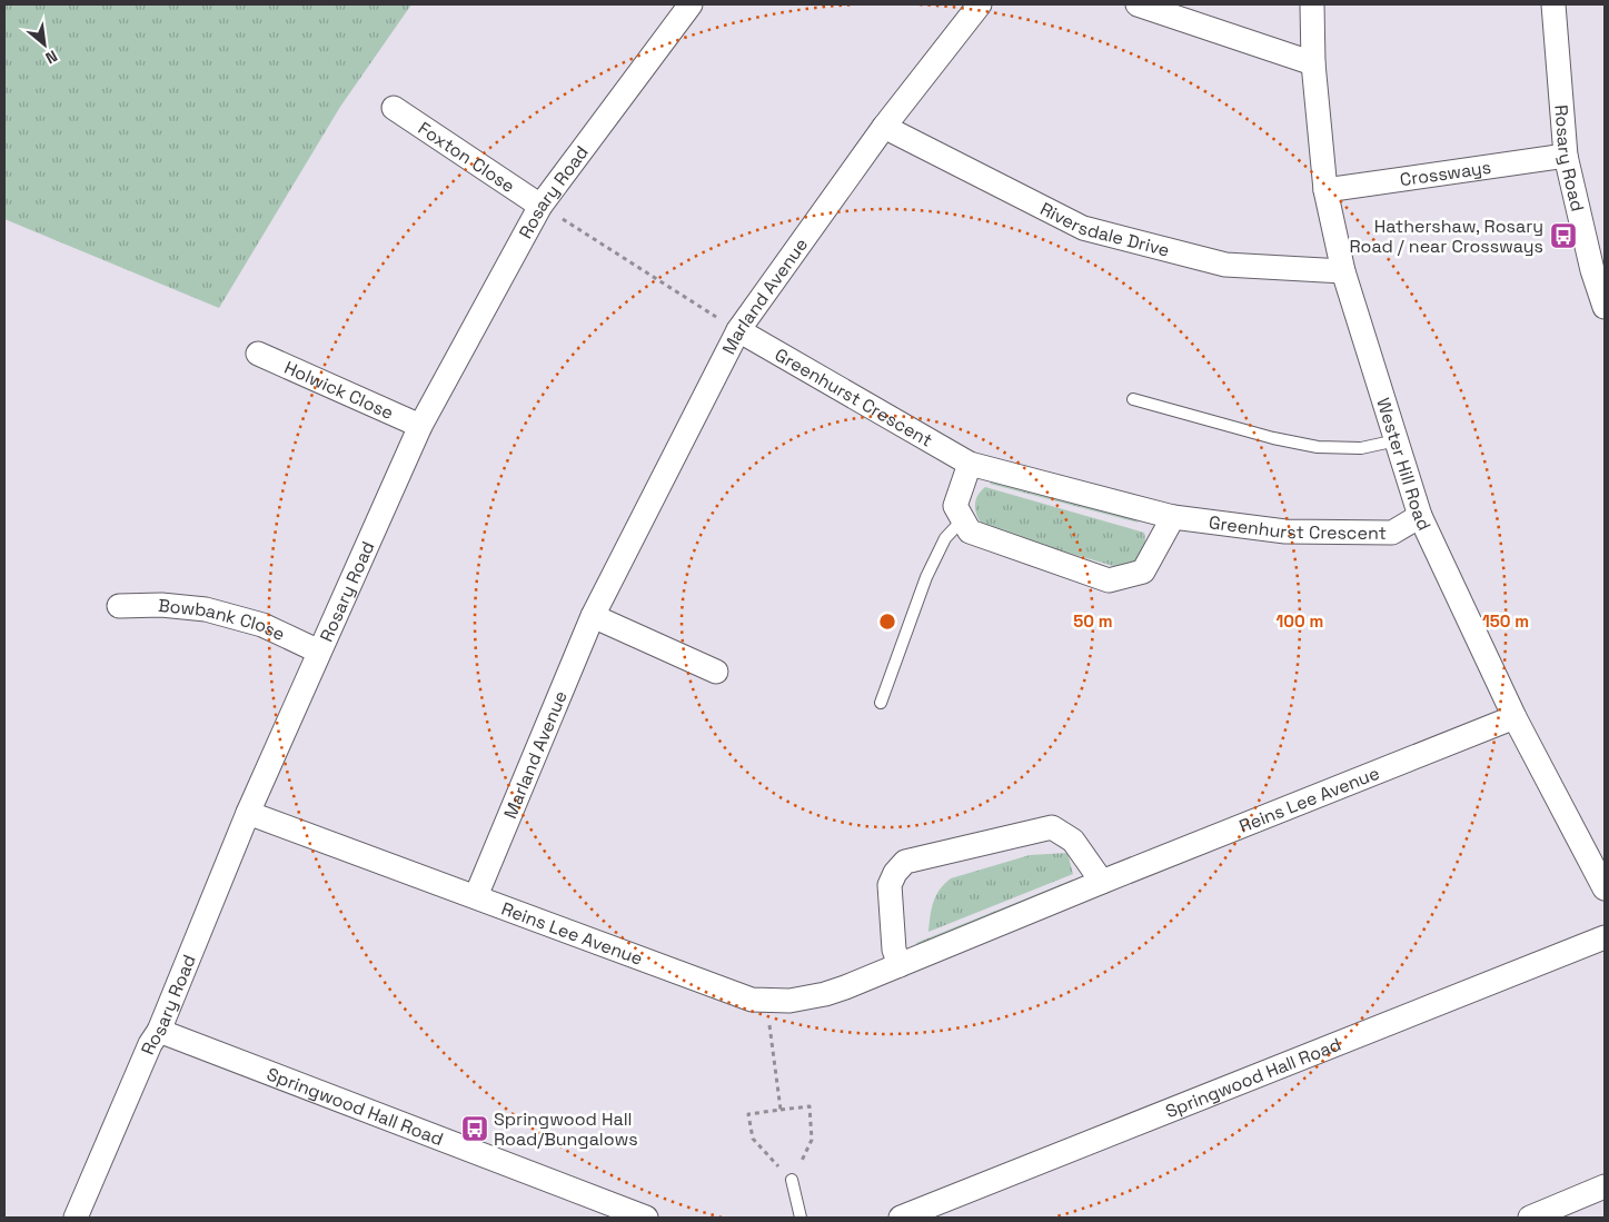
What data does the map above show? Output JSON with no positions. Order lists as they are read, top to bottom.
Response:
{
  "streets": {
    "street": [
      "Foxton Close",
      "Rosary Road",
      "Crossways",
      "Riversdale Drive",
      "Marland Avenue",
      "Holwick Close",
      "Greenhurst Crescent",
      "Wester Hill Road",
      "Bowbank Close",
      "Reins Lee Avenue",
      "Springwood Hall Road"
    ]
  },
  "crossings": [
    ["Foxton Close", "Rosary Road"],
    ["Rosary Road", "Crossways"],
    ["Rosary Road", "Holwick Close"],
    ["Rosary Road", "Bowbank Close"],
    ["Rosary Road", "Reins Lee Avenue"],
    ["Rosary Road", "Springwood Hall Road"],
    ["Crossways", "Wester Hill Road"],
    ["Riversdale Drive", "Marland Avenue"],
    ["Riversdale Drive", "Wester Hill Road"],
    ["Marland Avenue", "Greenhurst Crescent"],
    ["Marland Avenue", "Reins Lee Avenue"],
    ["Greenhurst Crescent", "Wester Hill Road"],
    ["Wester Hill Road", "Reins Lee Avenue"]
  ],
  "places": {
    "bus stop": ["Hathershaw, Rosary Road / near Crossways", "Springwood Hall Road/Bungalows"]
  },
  "north": "bottom right",
  "rings": ["50 m", "100 m", "150 m"]
}
